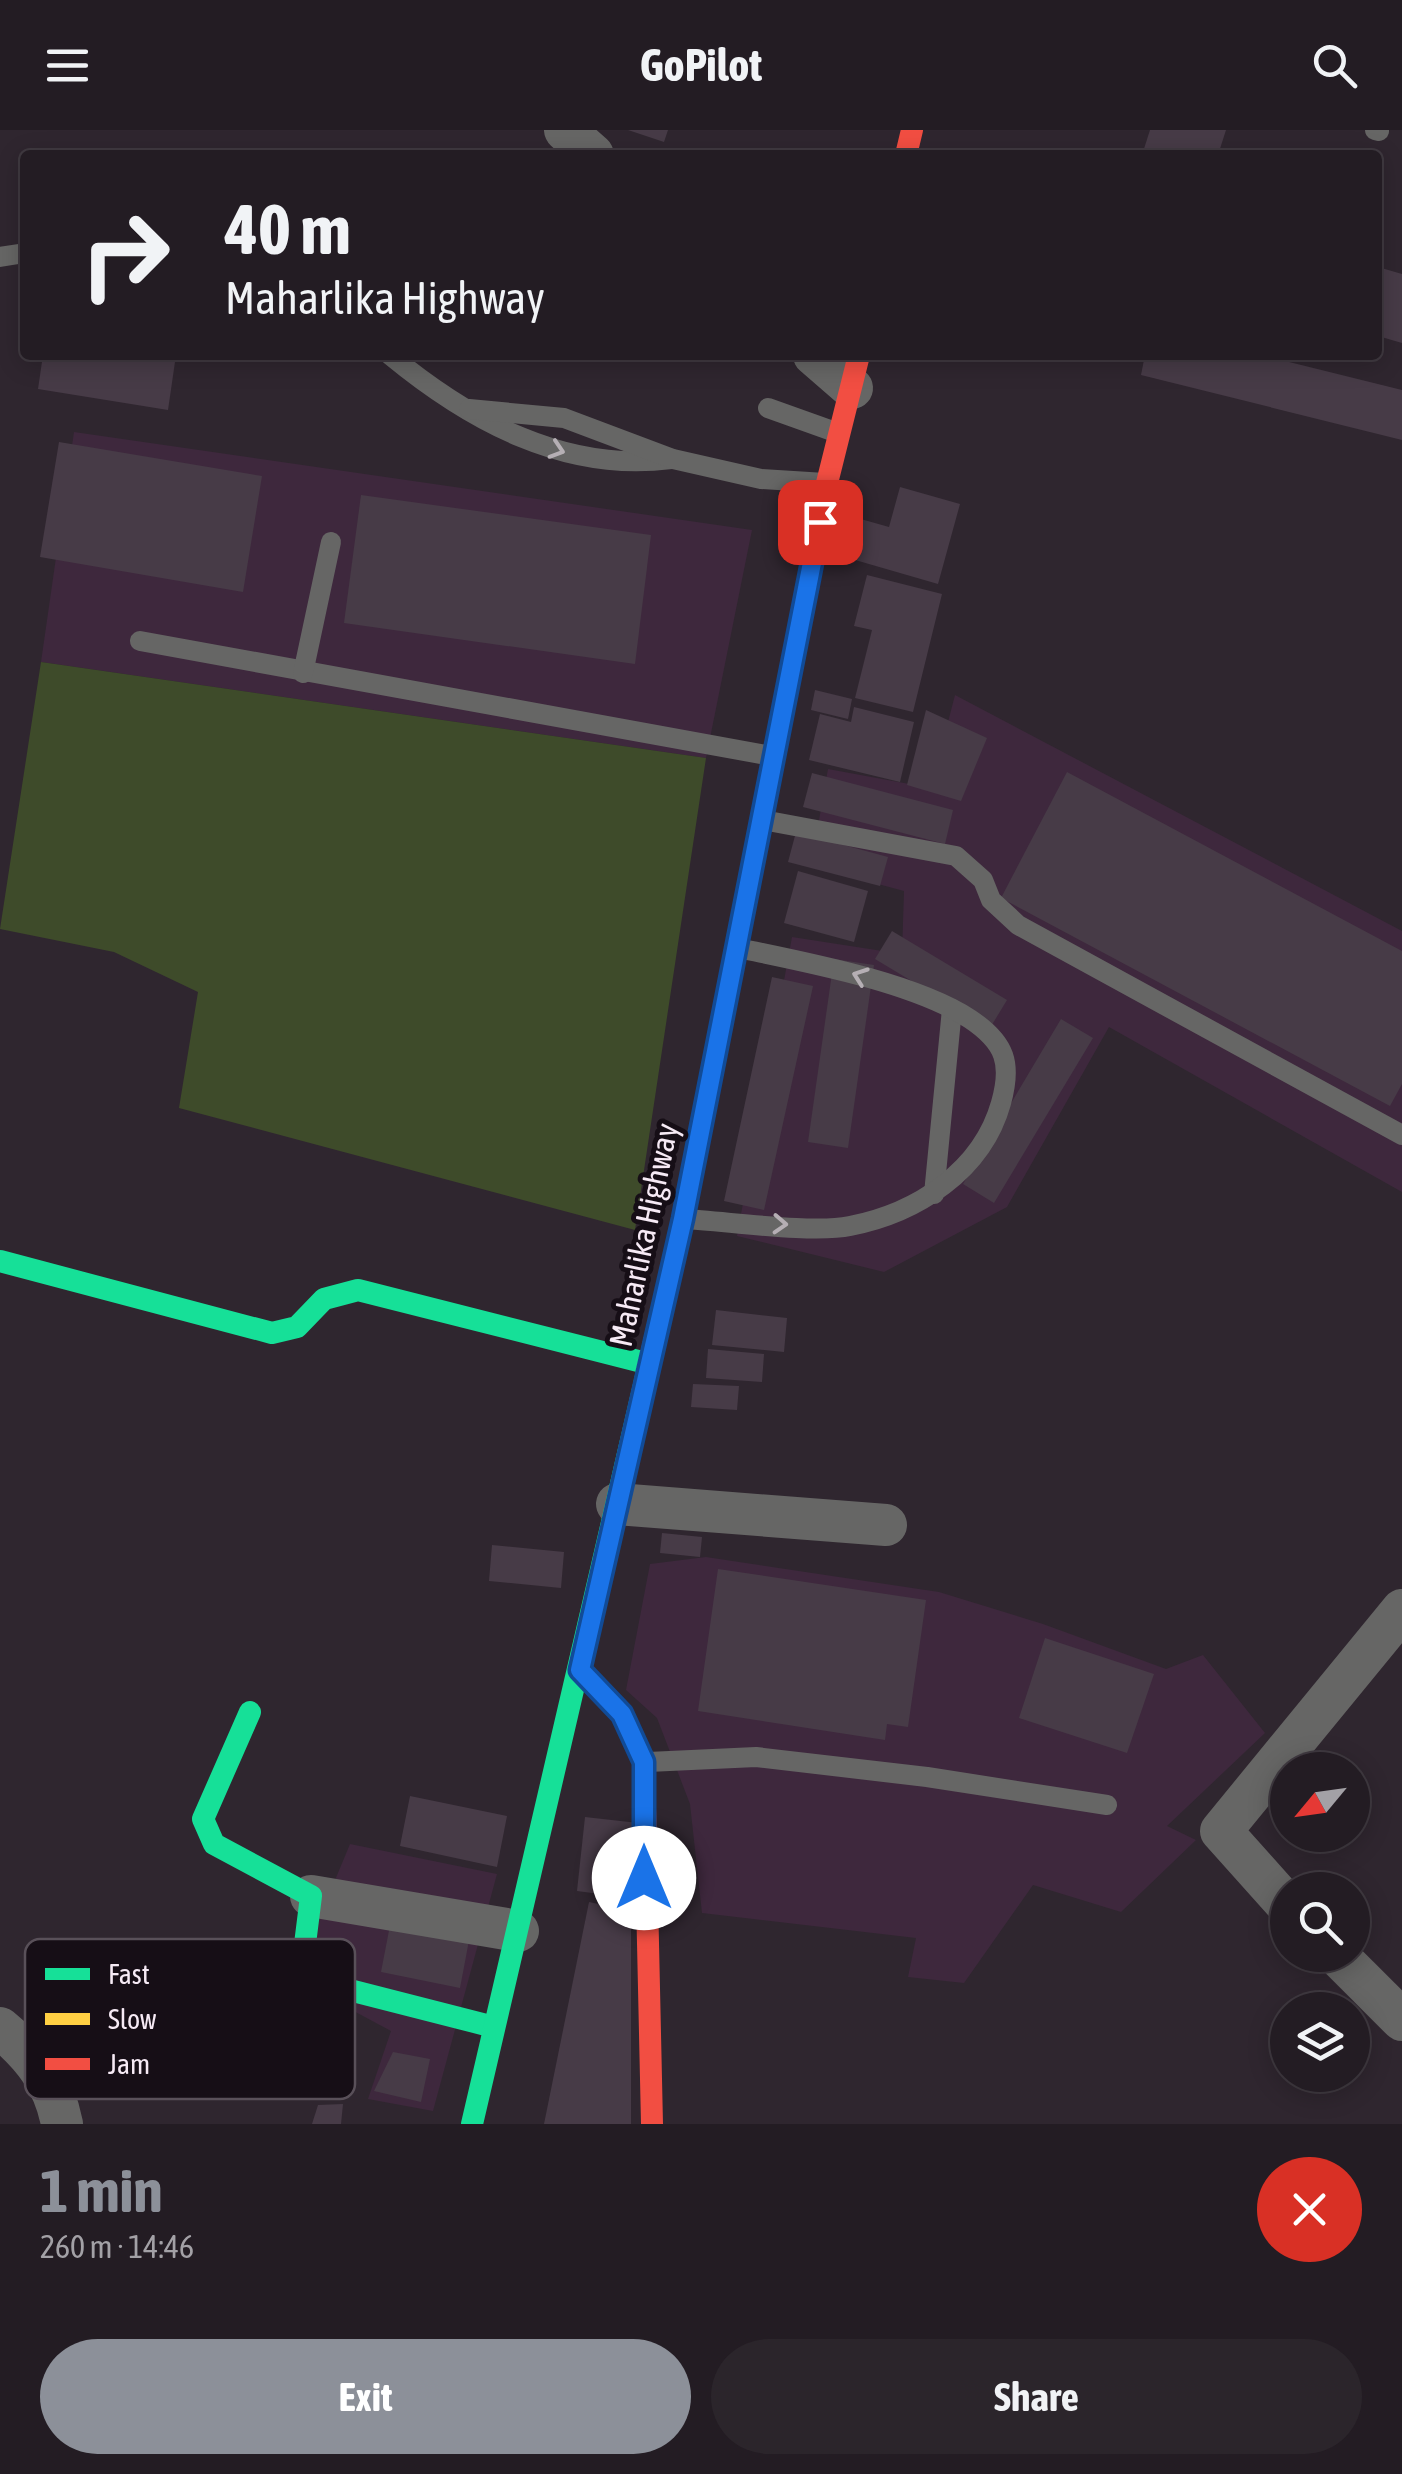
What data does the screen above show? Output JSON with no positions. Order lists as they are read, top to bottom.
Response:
{
  "streets": {
    "main road": ["Maharlika Highway"]
  },
  "legend": ["Fast", "Slow", "Jam"],
  "north": "bottom left",
  "page": {
    "header": "GoPilot",
    "turn": ["40 m", "Maharlika Highway"],
    "heading": ["1 min", "260 m · 14:46"],
    "buttons": ["Exit", "Share"]
  }
}
